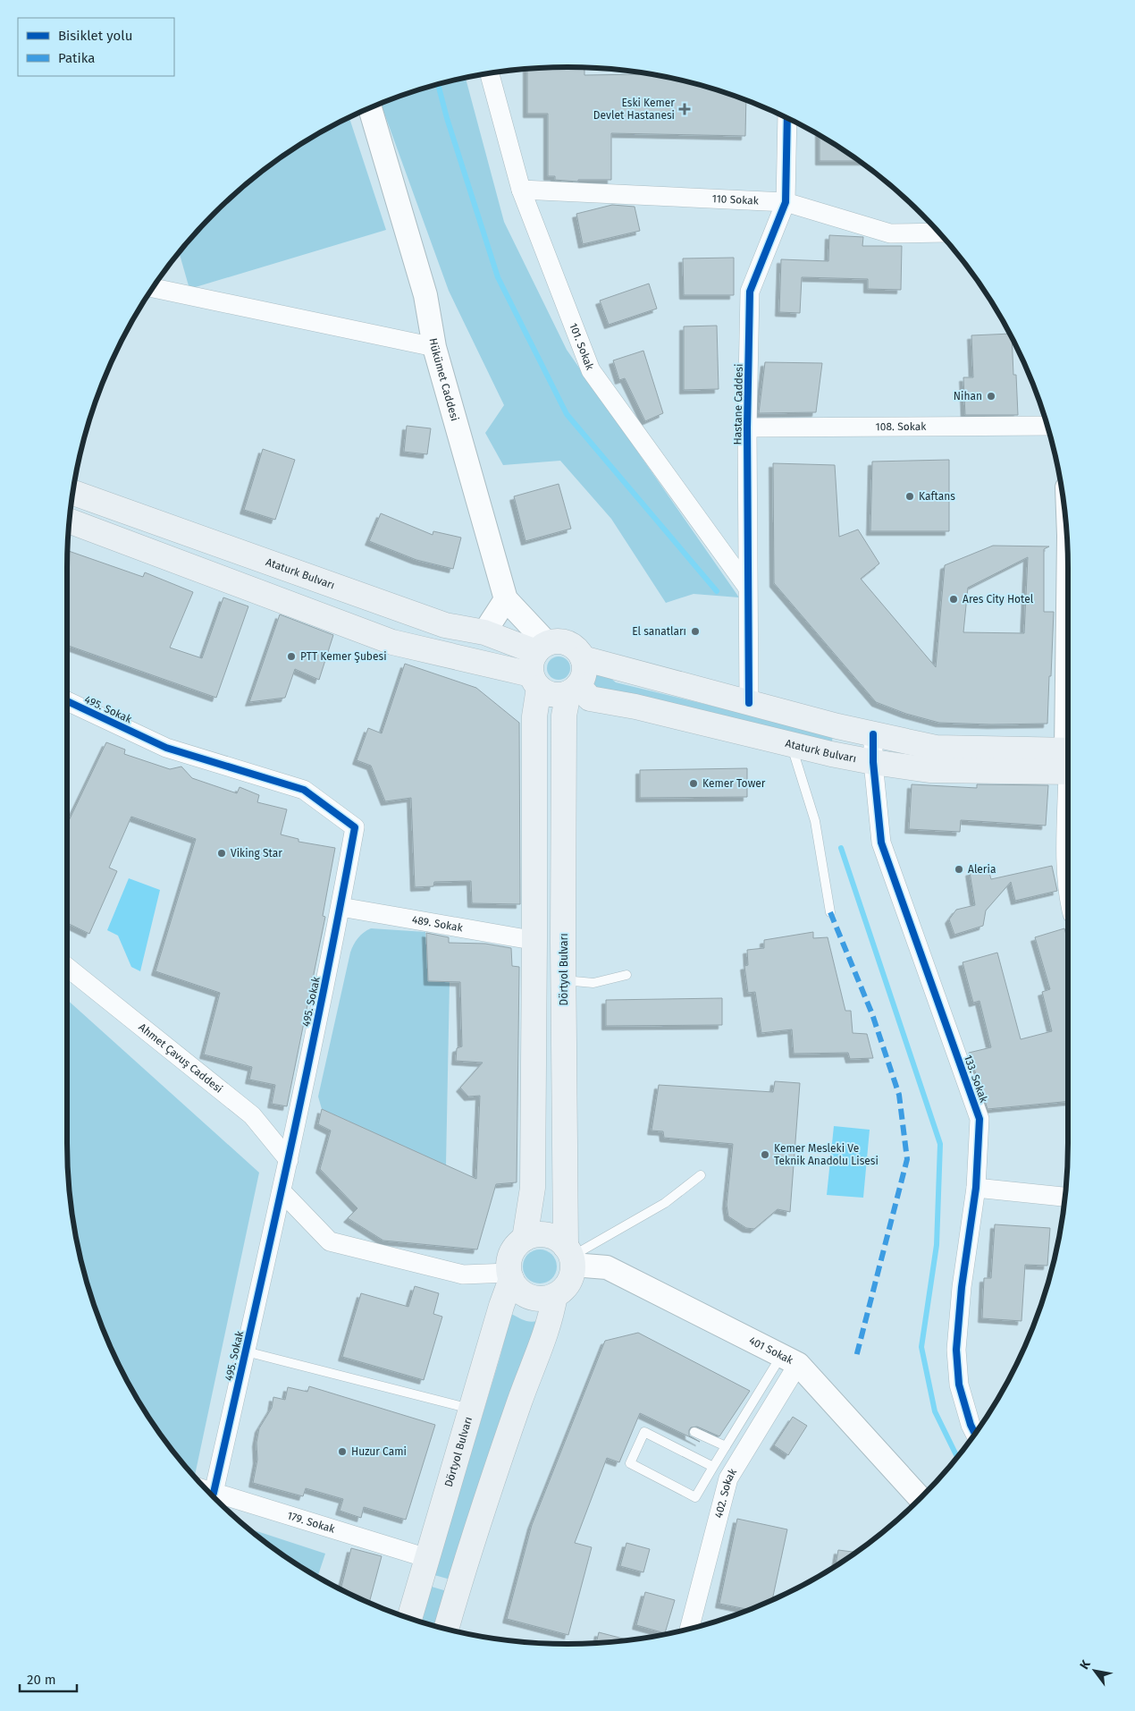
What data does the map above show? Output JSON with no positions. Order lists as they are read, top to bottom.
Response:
{
  "streets": {
    "main road": ["Ataturk Bulvarı", "Dörtyol Bulvarı"],
    "street": [
      "110 Sokak",
      "101. Sokak",
      "Hükümet Caddesi",
      "Hastane Caddesi",
      "108. Sokak",
      "495. Sokak",
      "489. Sokak",
      "Ahmet Çavuş Caddesi",
      "133. Sokak",
      "401 Sokak",
      "402. Sokak",
      "179. Sokak"
    ]
  },
  "crossings": [
    ["110 Sokak", "101. Sokak"],
    ["110 Sokak", "Hastane Caddesi"],
    ["101. Sokak", "Hastane Caddesi"],
    ["Hükümet Caddesi", "Ataturk Bulvarı"],
    ["Hükümet Caddesi", "Dörtyol Bulvarı"],
    ["Hastane Caddesi", "108. Sokak"],
    ["Ataturk Bulvarı", "Dörtyol Bulvarı"],
    ["Ataturk Bulvarı", "133. Sokak"],
    ["495. Sokak", "489. Sokak"],
    ["495. Sokak", "Ahmet Çavuş Caddesi"],
    ["495. Sokak", "179. Sokak"],
    ["Dörtyol Bulvarı", "401 Sokak"],
    ["Dörtyol Bulvarı", "179. Sokak"],
    ["401 Sokak", "402. Sokak"]
  ],
  "places": {
    "health": ["Eski Kemer Devlet Hastanesi"],
    "other": [
      "Nihan",
      "Kaftans",
      "Ares City Hotel",
      "El sanatları",
      "PTT Kemer Şubesi",
      "Kemer Tower",
      "Viking Star",
      "Aleria",
      "Kemer Mesleki Ve Teknik Anadolu Lisesi",
      "Huzur Cami"
    ]
  },
  "legend": ["Bisiklet yolu", "Patika"],
  "scale_bar": "20 m",
  "north": "top left"
}
